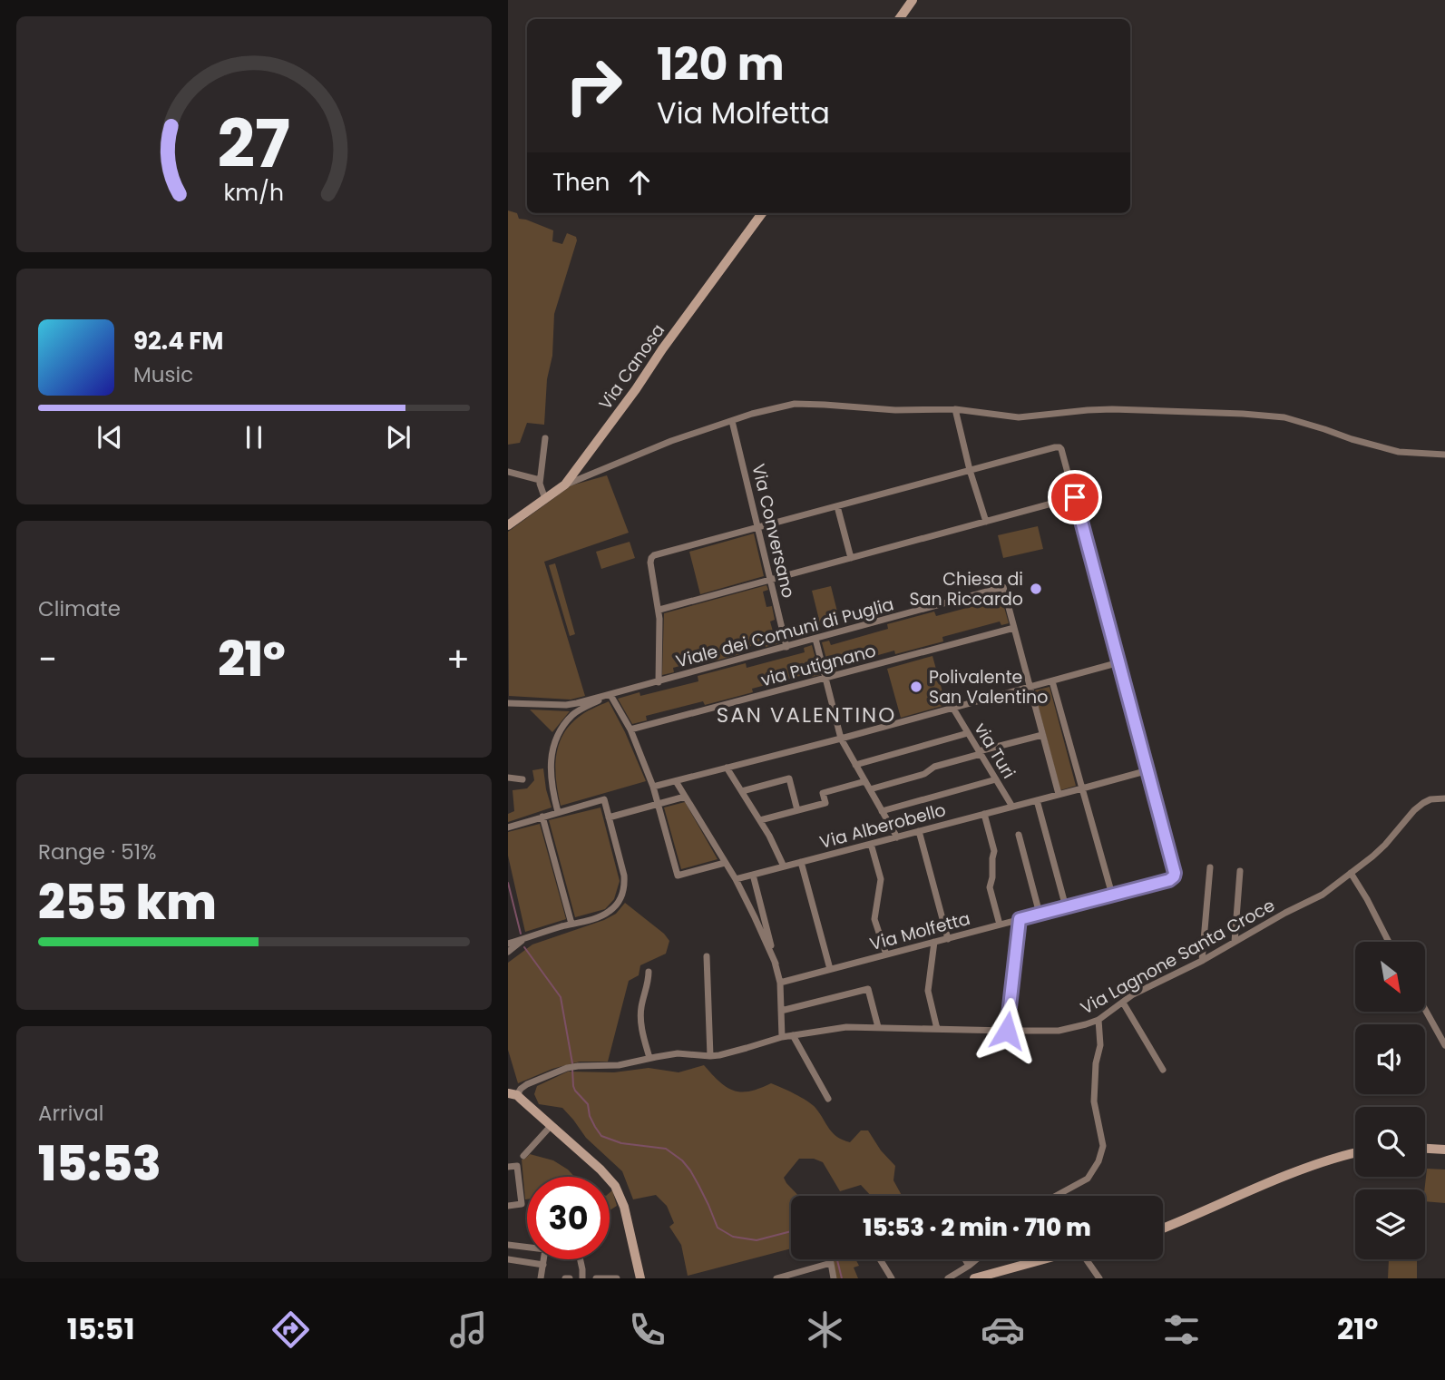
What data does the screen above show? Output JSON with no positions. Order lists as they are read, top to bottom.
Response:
{
  "streets": {
    "main road": ["Via Canosa"],
    "street": [
      "Via Conversano",
      "Viale dei Comuni di Puglia",
      "via Putignano",
      "via Turi",
      "Via Alberobello",
      "Via Molfetta",
      "Via Lagnone Santa Croce"
    ]
  },
  "crossings": [
    ["Via Conversano", "Viale dei Comuni di Puglia"],
    ["Viale dei Comuni di Puglia", "via Putignano"],
    ["Viale dei Comuni di Puglia", "Via Alberobello"],
    ["via Turi", "Via Alberobello"]
  ],
  "districts": ["SAN VALENTINO"],
  "places": ["Chiesa di San Riccardo", "Polivalente San Valentino"],
  "north": "bottom right",
  "page": {
    "turn": ["120 m", "Via Molfetta"],
    "then": "Then",
    "song": ["92.4 FM", "Music"],
    "tile": [
      "Climate",
      ["Range · 51%", "255 km"],
      ["Arrival", "15:53"]
    ],
    "heat": ["−", "21°", "+"],
    "limit": "30",
    "trip": "15:53 · 2 min · 710 m",
    "tabs": ["15:51", "21°"],
    "gauge": ["27", "km/h"]
  }
}
